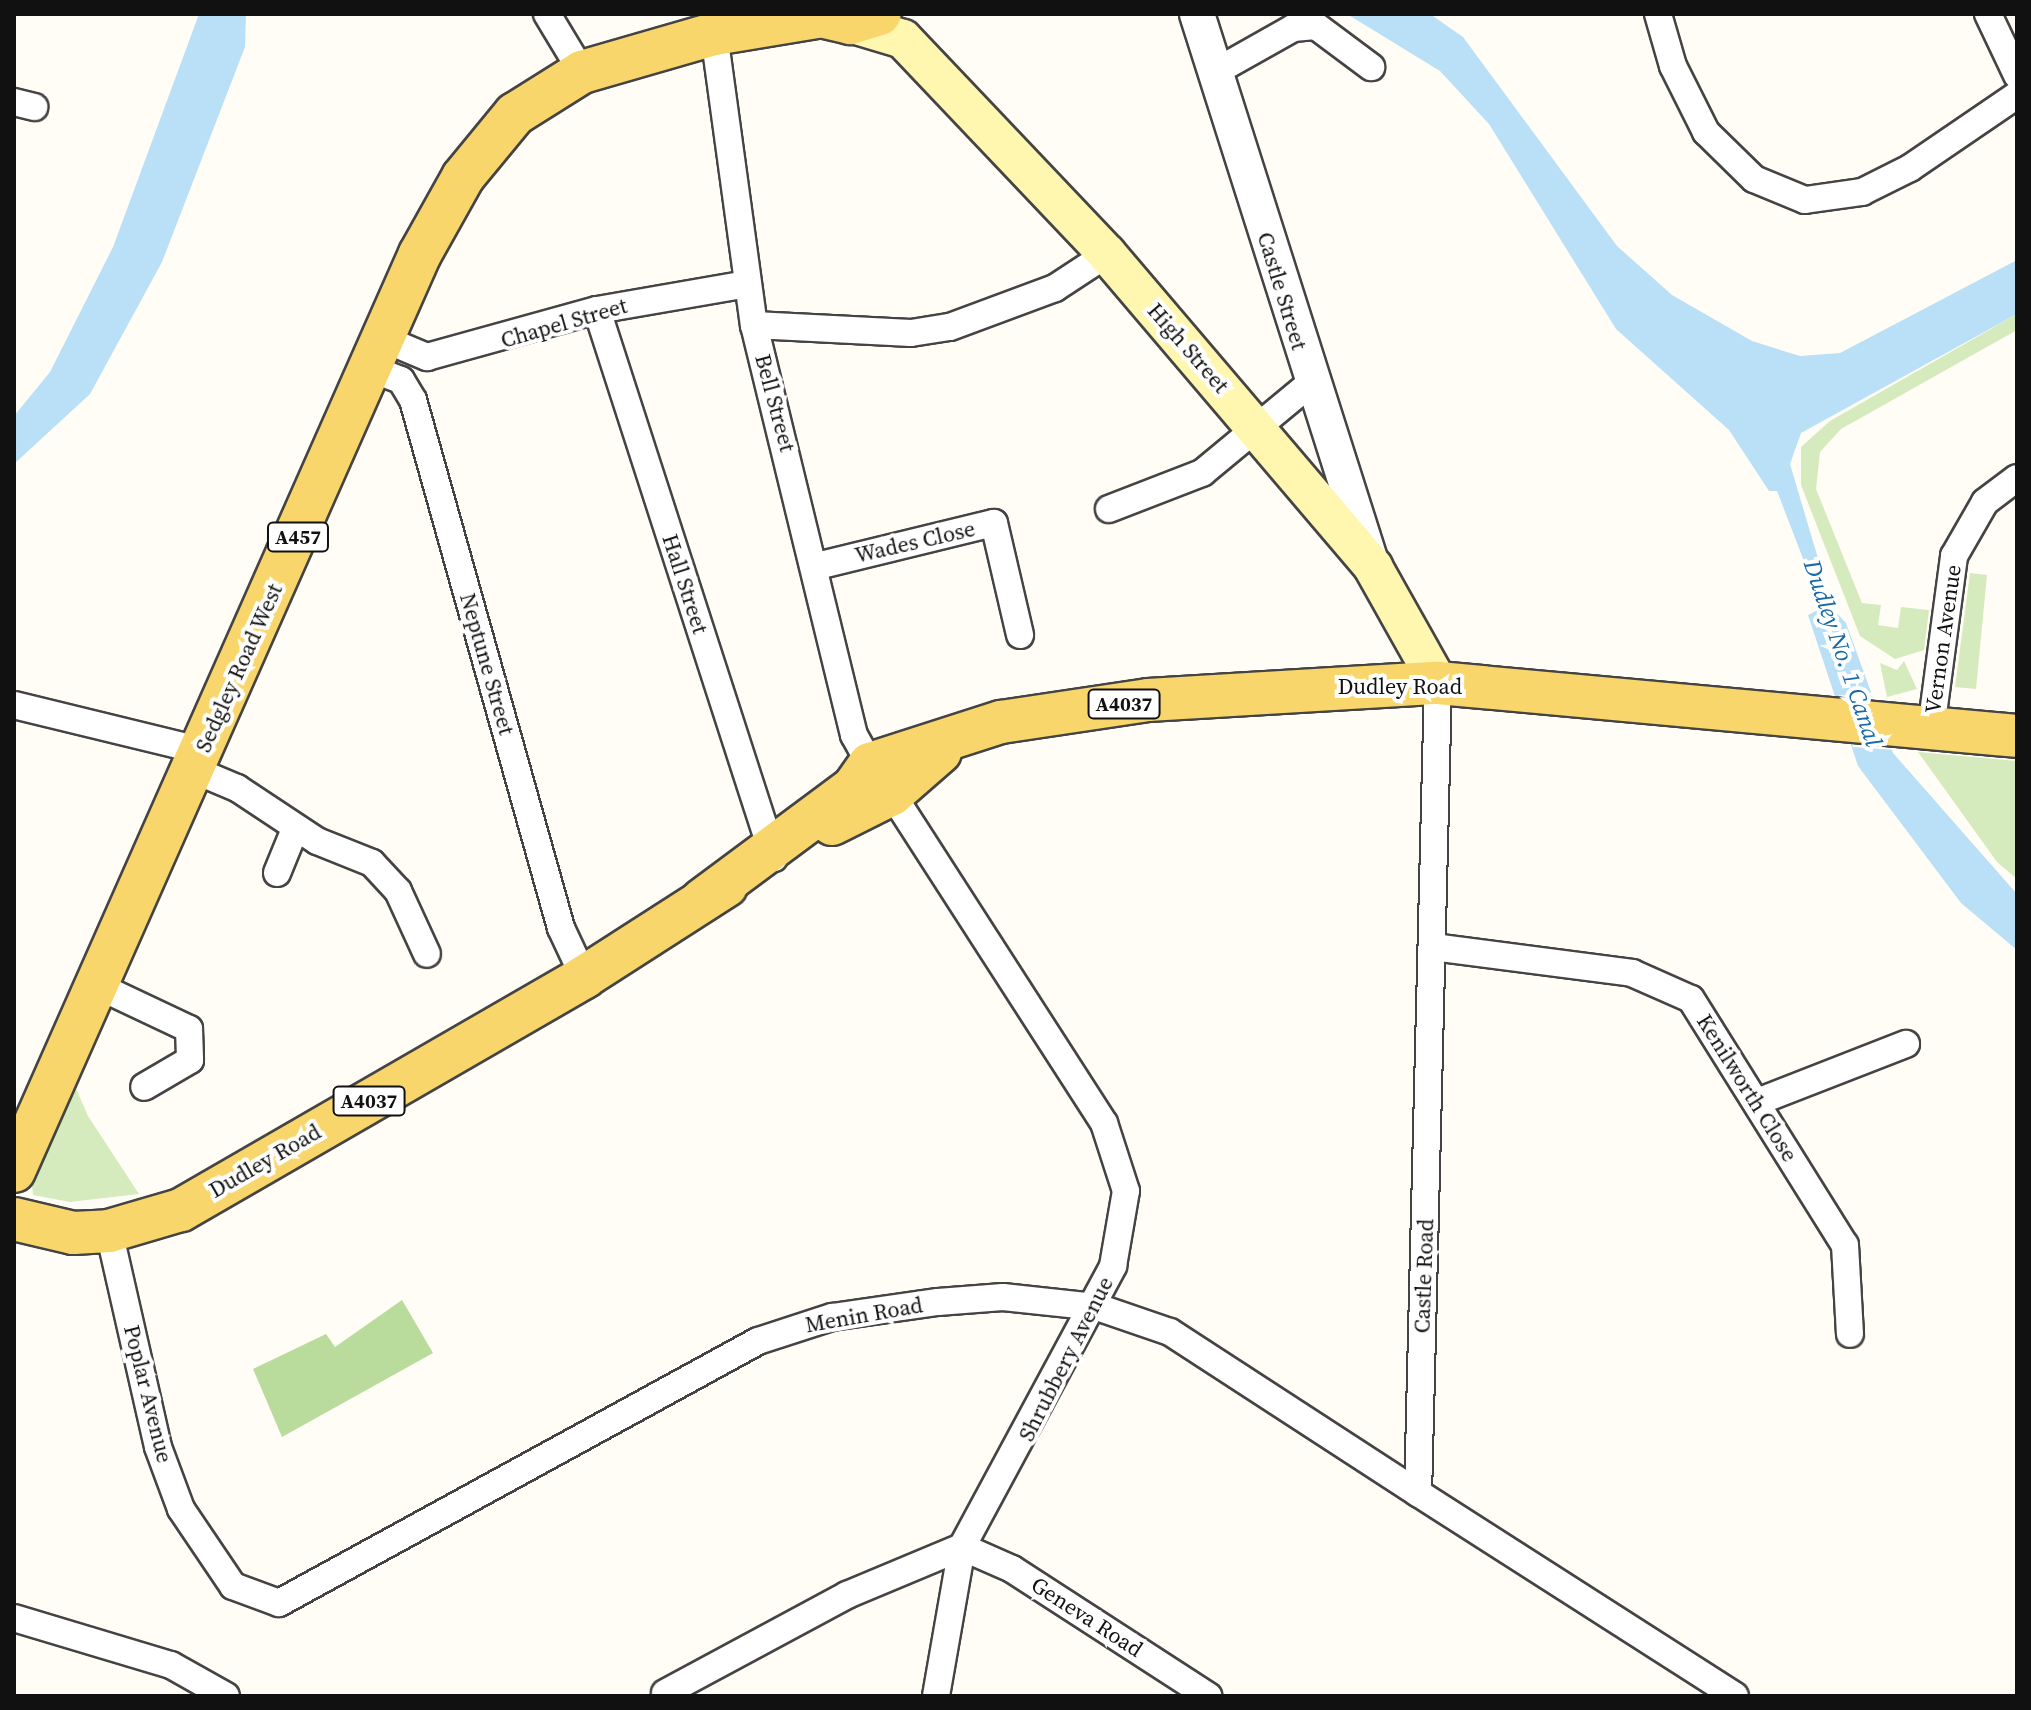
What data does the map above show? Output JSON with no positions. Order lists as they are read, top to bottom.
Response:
{
  "streets": {
    "main road": [
      "High Street",
      "A457",
      "Sedgley Road West",
      "Dudley Road",
      "A4037"
    ],
    "street": [
      "Castle Street",
      "Chapel Street",
      "Bell Street",
      "Wades Close",
      "Hall Street",
      "Vernon Avenue",
      "Neptune Street",
      "Kenilworth Close",
      "Castle Road",
      "Menin Road",
      "Shrubbery Avenue",
      "Poplar Avenue",
      "Geneva Road"
    ]
  },
  "crossings": [
    ["Castle Street", "High Street"],
    ["Chapel Street", "Bell Street"],
    ["Chapel Street", "Hall Street"],
    ["Chapel Street", "Neptune Street"],
    ["Chapel Street", "Sedgley Road West"],
    ["High Street", "Sedgley Road West"],
    ["High Street", "Dudley Road"],
    ["High Street", "Castle Road"],
    ["Bell Street", "Wades Close"],
    ["Bell Street", "Sedgley Road West"],
    ["Bell Street", "Dudley Road"],
    ["Bell Street", "Shrubbery Avenue"],
    ["Hall Street", "Dudley Road"],
    ["Vernon Avenue", "Dudley Road"],
    ["Vernon Avenue", "A4037"],
    ["Neptune Street", "Sedgley Road West"],
    ["Neptune Street", "Dudley Road"],
    ["Dudley Road", "A4037"],
    ["Dudley Road", "Castle Road"],
    ["Dudley Road", "Shrubbery Avenue"],
    ["Dudley Road", "Poplar Avenue"],
    ["Kenilworth Close", "Castle Road"],
    ["Castle Road", "Menin Road"],
    ["Menin Road", "Shrubbery Avenue"],
    ["Menin Road", "Poplar Avenue"],
    ["Shrubbery Avenue", "Geneva Road"]
  ],
  "water": ["Dudley No. 1 Canal"]
}
